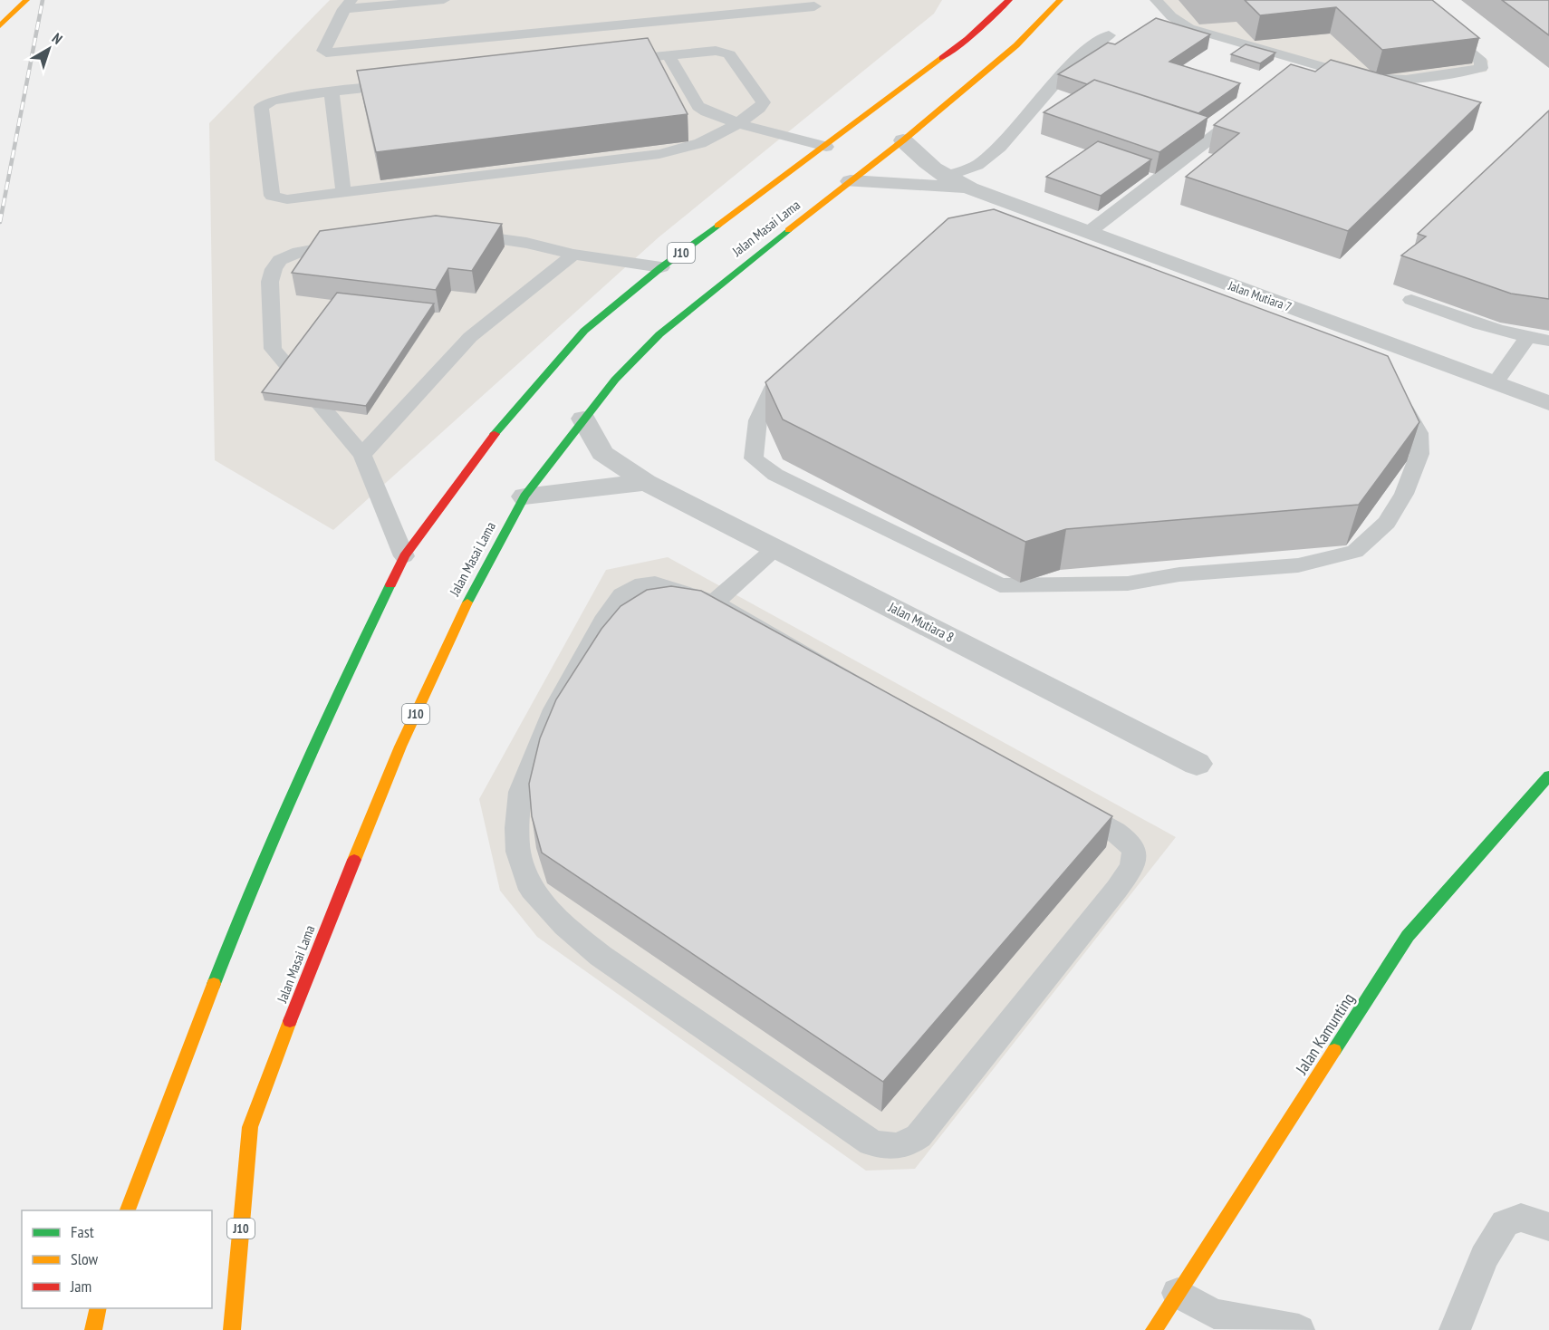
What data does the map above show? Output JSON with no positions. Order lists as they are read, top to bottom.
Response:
{
  "streets": {
    "main road": ["Jalan Masai Lama", "J10", "Jalan Kamunting"],
    "street": ["Jalan Mutiara 7", "Jalan Mutiara 8"]
  },
  "crossings": [
    ["Jalan Masai Lama", "Jalan Mutiara 7"],
    ["Jalan Masai Lama", "Jalan Mutiara 8"]
  ],
  "legend": ["Fast", "Slow", "Jam"],
  "north": "top right"
}
